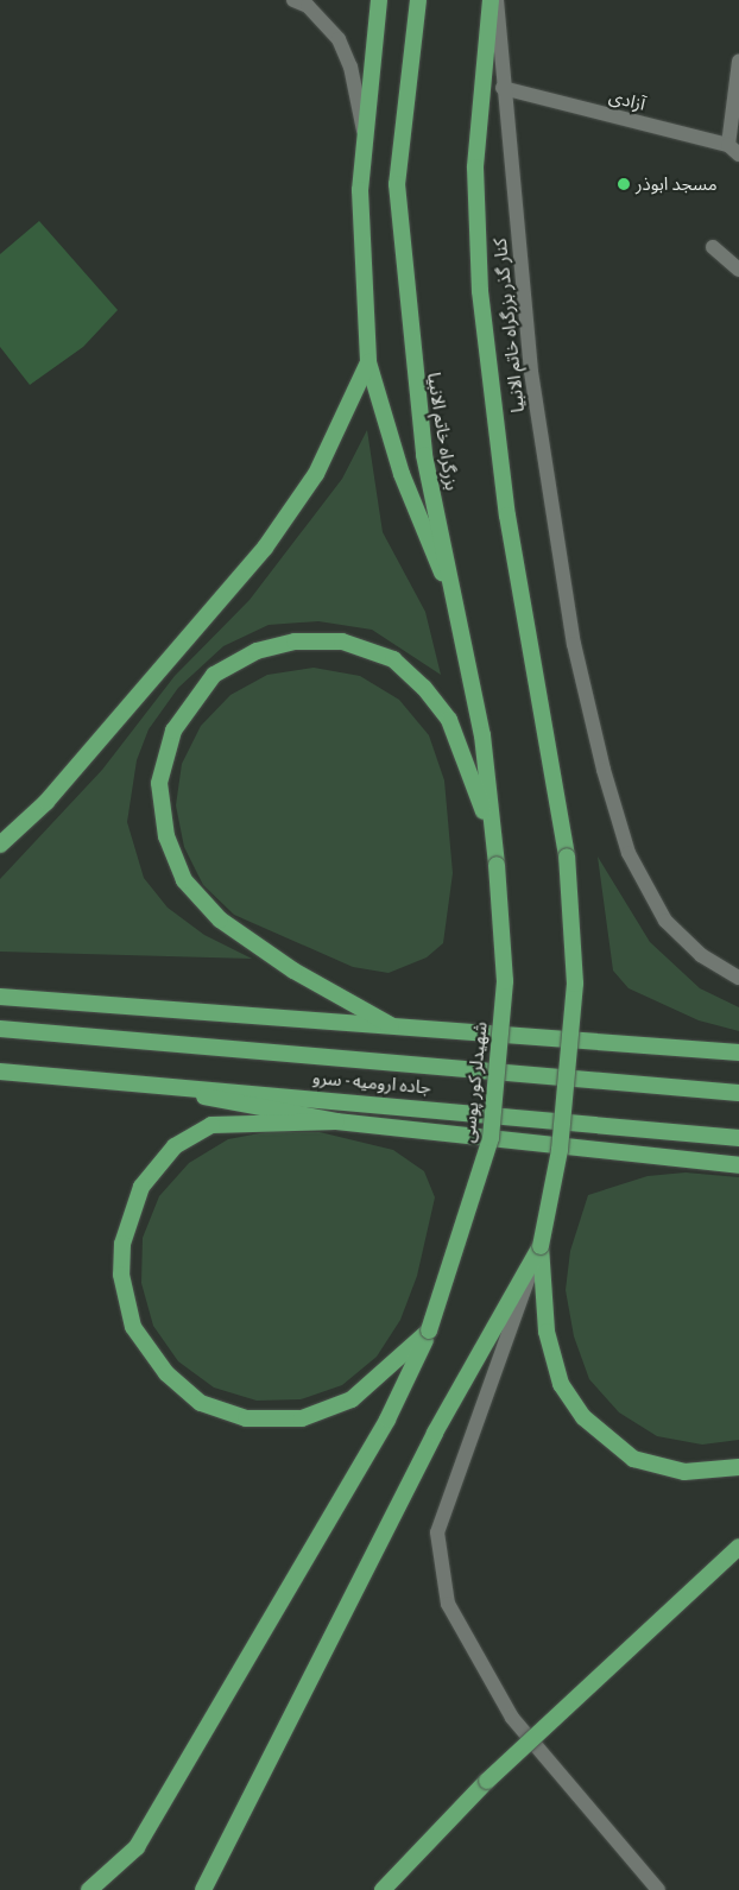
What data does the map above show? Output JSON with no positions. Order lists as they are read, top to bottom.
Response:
{
  "streets": {
    "highway": ["بزرگراه خاتم الانبیا", "جاده ارومیه - سرو", "شهیدلر کور پوسی"],
    "main road": ["آزادی", "کنار گذر بزرگراه خاتم الانبیا"]
  },
  "crossings": [
    ["آزادی", "کنار گذر بزرگراه خاتم الانبیا"],
    ["بزرگراه خاتم الانبیا", "شهیدلر کور پوسی"]
  ],
  "places": ["مسجد ابوذر"]
}
